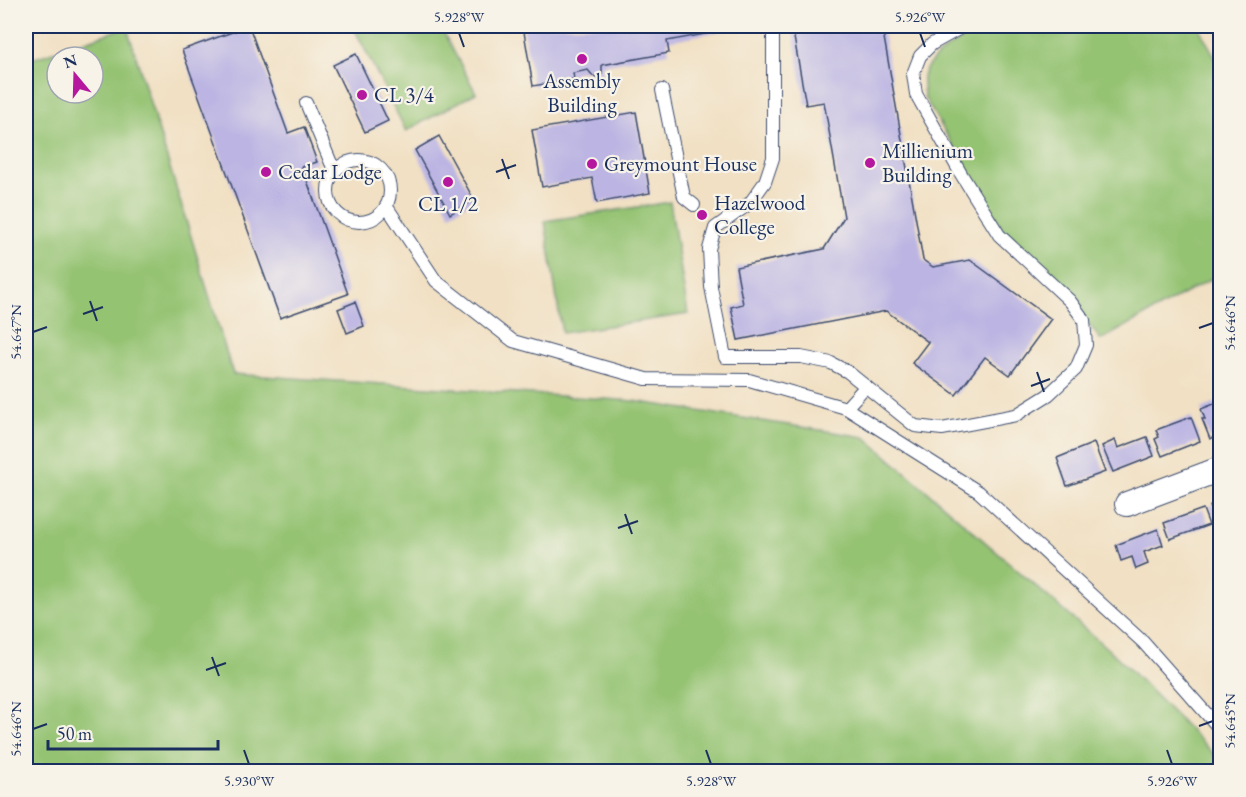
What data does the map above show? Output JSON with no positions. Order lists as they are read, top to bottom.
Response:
{
  "places": [
    "Assembly Building",
    "CL 3/4",
    "Millienium Building",
    "Greymount House",
    "Cedar Lodge",
    "CL 1/2",
    "Hazelwood College"
  ],
  "scale_bar": "50 m",
  "north": "top",
  "coordinates": [
    "5.928°W",
    "5.926°W",
    "54.646°N",
    "54.647°N",
    "54.645°N",
    "5.930°W"
  ]
}
